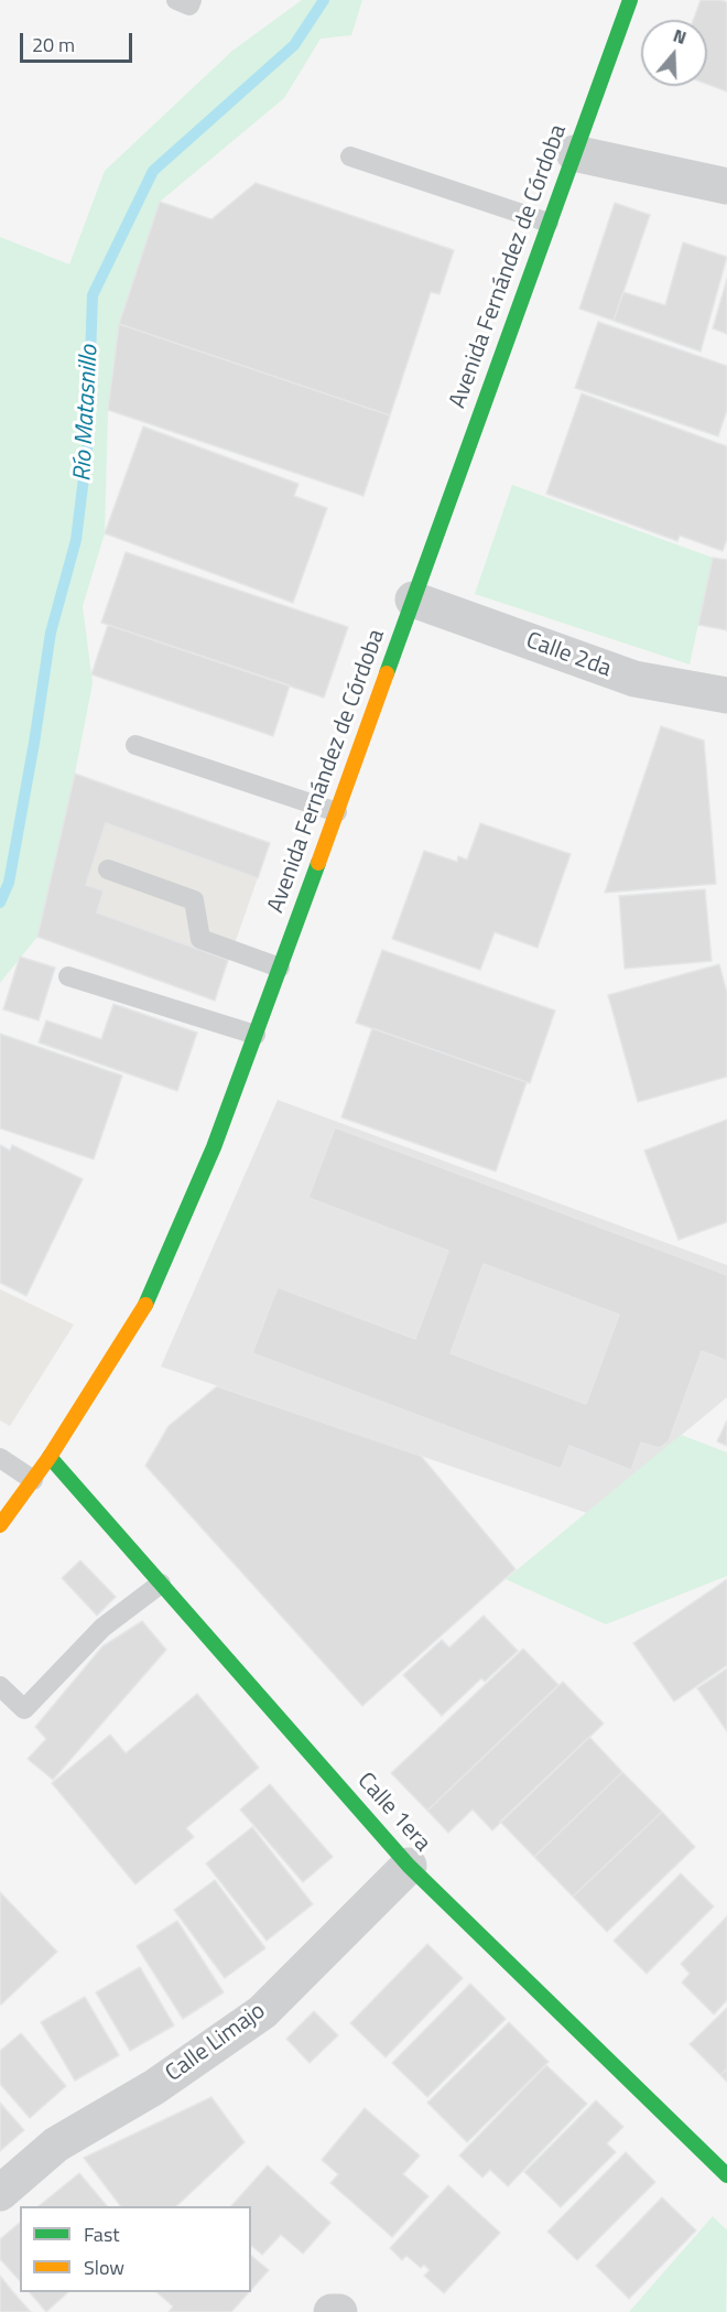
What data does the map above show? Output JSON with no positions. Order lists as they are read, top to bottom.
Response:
{
  "streets": {
    "main road": ["Avenida Fernández de Córdoba", "Calle 1era"],
    "street": ["Calle 2da", "Calle Limajo"]
  },
  "crossings": [
    ["Avenida Fernández de Córdoba", "Calle 2da"],
    ["Avenida Fernández de Córdoba", "Calle 1era"],
    ["Calle 1era", "Calle Limajo"]
  ],
  "water": ["Río Matasnillo"],
  "legend": ["Fast", "Slow"],
  "scale_bar": "20 m",
  "north": "top"
}
